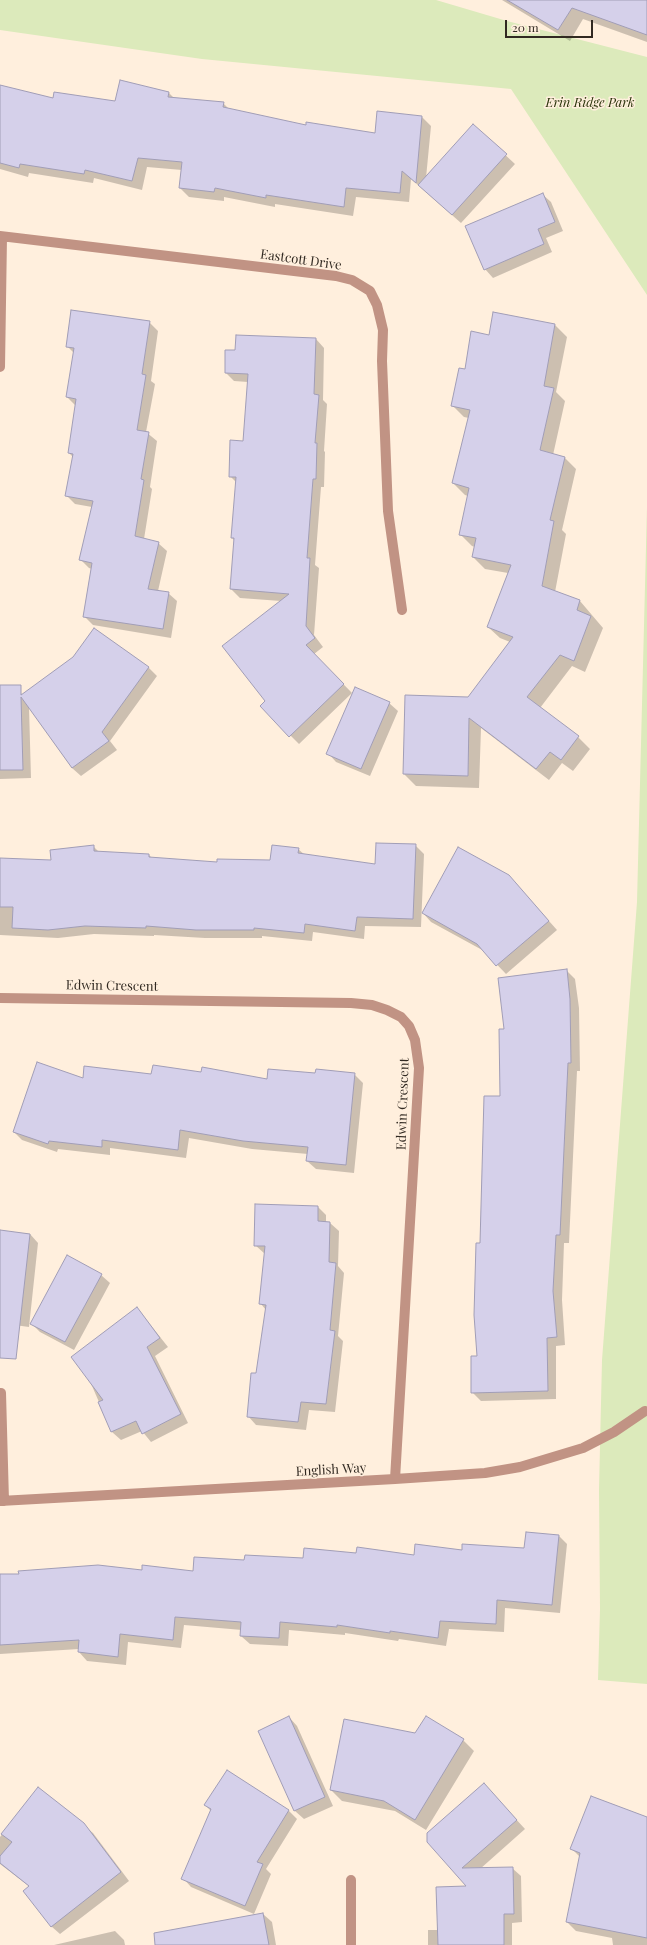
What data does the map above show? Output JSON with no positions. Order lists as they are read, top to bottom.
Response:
{
  "streets": {
    "street": ["Eastcott Drive", "Edwin Crescent", "English Way"]
  },
  "crossings": [
    ["Edwin Crescent", "English Way"]
  ],
  "parks": ["Erin Ridge Park"],
  "scale_bar": "20 m"
}
